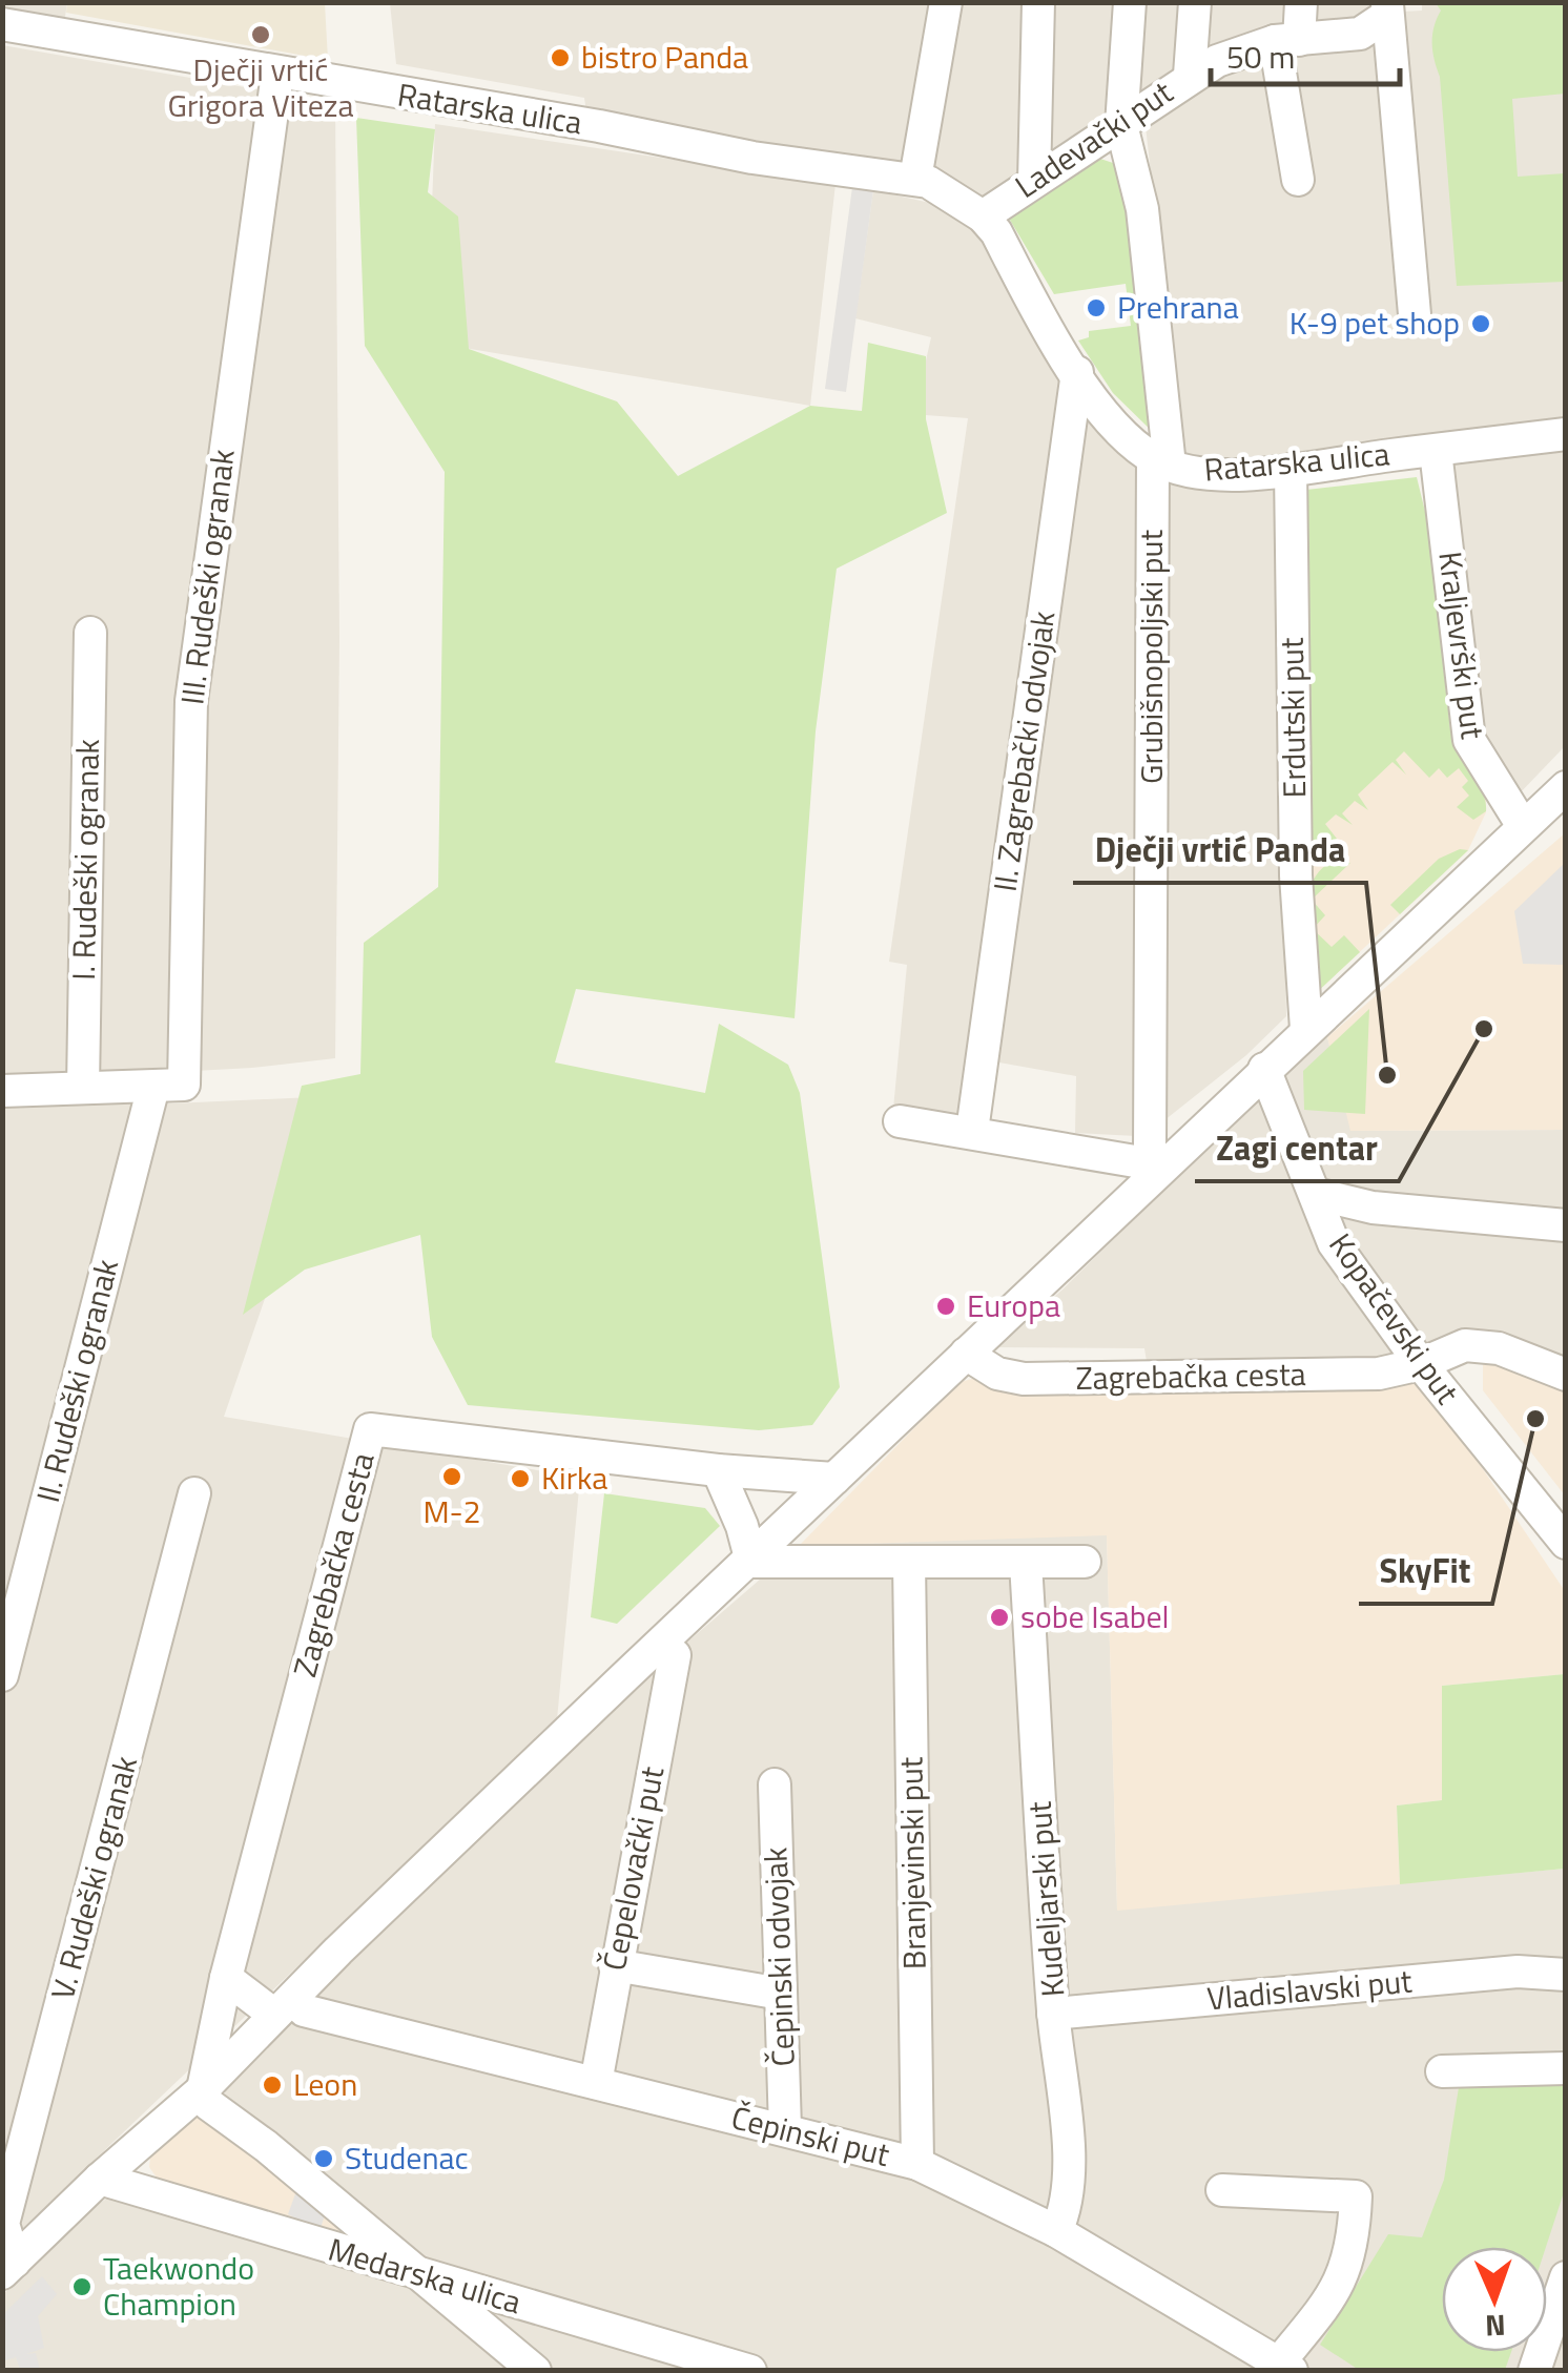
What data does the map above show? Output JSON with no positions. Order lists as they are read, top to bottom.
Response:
{
  "streets": {
    "street": [
      "Ratarska ulica",
      "Ladevački put",
      "III. Rudeški ogranak",
      "Kraljevrški put",
      "Grubišnopoljski put",
      "Erdutski put",
      "II. Zagrebački odvojak",
      "I. Rudeški ogranak",
      "Kopačevski put",
      "Zagrebačka cesta",
      "II. Rudeški ogranak",
      "Branjevinski put",
      "Čepelovački put",
      "V. Rudeški ogranak",
      "Kudeljarski put",
      "Čepinski odvojak",
      "Vladislavski put",
      "Čepinski put",
      "Medarska ulica"
    ]
  },
  "crossings": [
    ["Ratarska ulica", "Ladevački put"],
    ["Ratarska ulica", "III. Rudeški ogranak"],
    ["Ratarska ulica", "Kraljevrški put"],
    ["Ratarska ulica", "Grubišnopoljski put"],
    ["Ratarska ulica", "Erdutski put"],
    ["Ratarska ulica", "II. Zagrebački odvojak"],
    ["Ladevački put", "Grubišnopoljski put"],
    ["III. Rudeški ogranak", "II. Rudeški ogranak"],
    ["Kopačevski put", "Zagrebačka cesta"],
    ["Branjevinski put", "Čepinski put"],
    ["Čepelovački put", "Čepinski put"],
    ["Kudeljarski put", "Vladislavski put"],
    ["Kudeljarski put", "Čepinski put"],
    ["Čepinski odvojak", "Čepinski put"]
  ],
  "places": [
    "Dječji vrtić Grigora Viteza",
    "bistro Panda",
    "Prehrana",
    "K-9 pet shop",
    "Zagi centar",
    "Dječji vrtić Panda",
    "Europa",
    "SkyFit",
    "M-2",
    "Kirka",
    "sobe Isabel",
    "Leon",
    "Studenac",
    "Taekwondo Champion"
  ],
  "scale_bar": "50 m",
  "north": "bottom"
}
